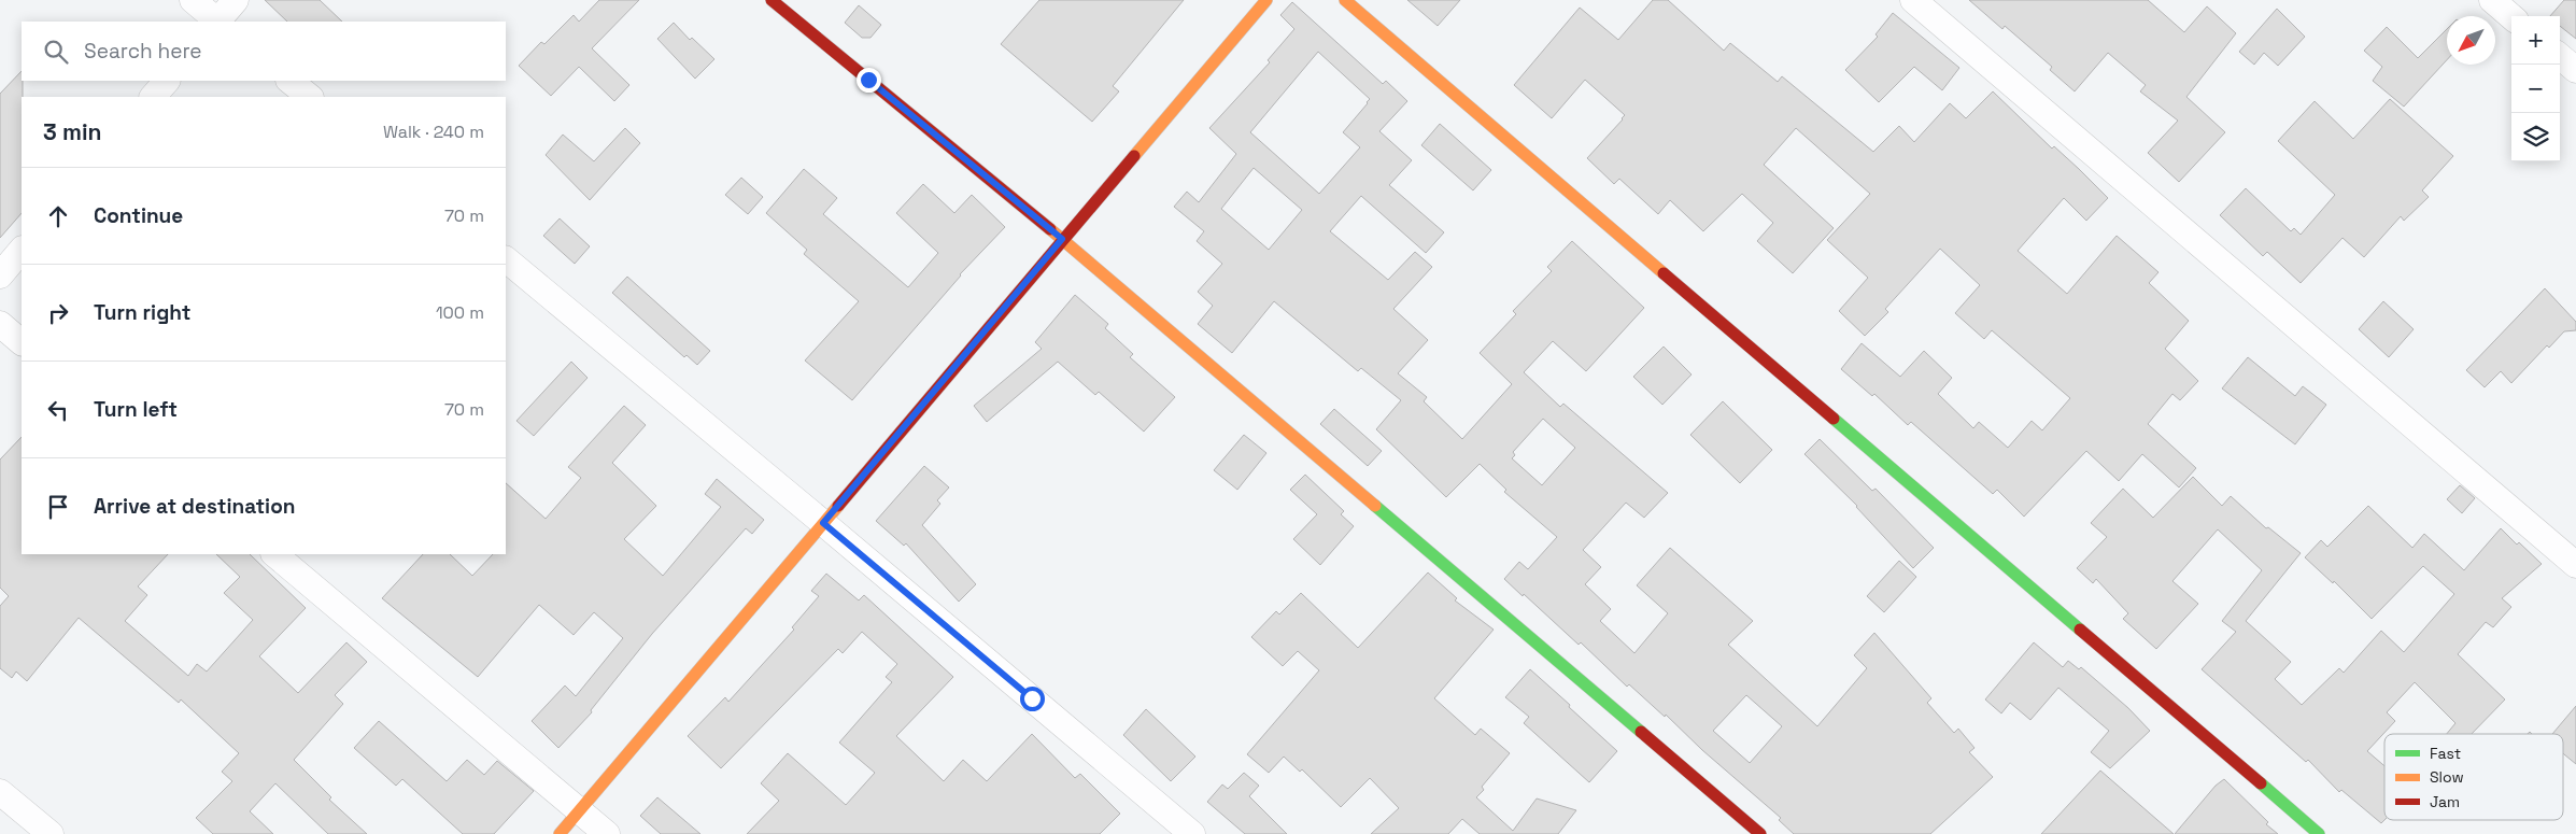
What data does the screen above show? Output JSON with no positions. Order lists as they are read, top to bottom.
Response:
{
  "legend": ["Fast", "Slow", "Jam"],
  "north": "bottom left",
  "page": {
    "map_buttons": ["+", "−"],
    "search": "Search here",
    "heading": ["3 min", "Walk · 240 m"],
    "list": [
      ["Continue", "70 m"],
      ["Turn right", "100 m"],
      ["Turn left", "70 m"],
      "Arrive at destination"
    ]
  }
}
